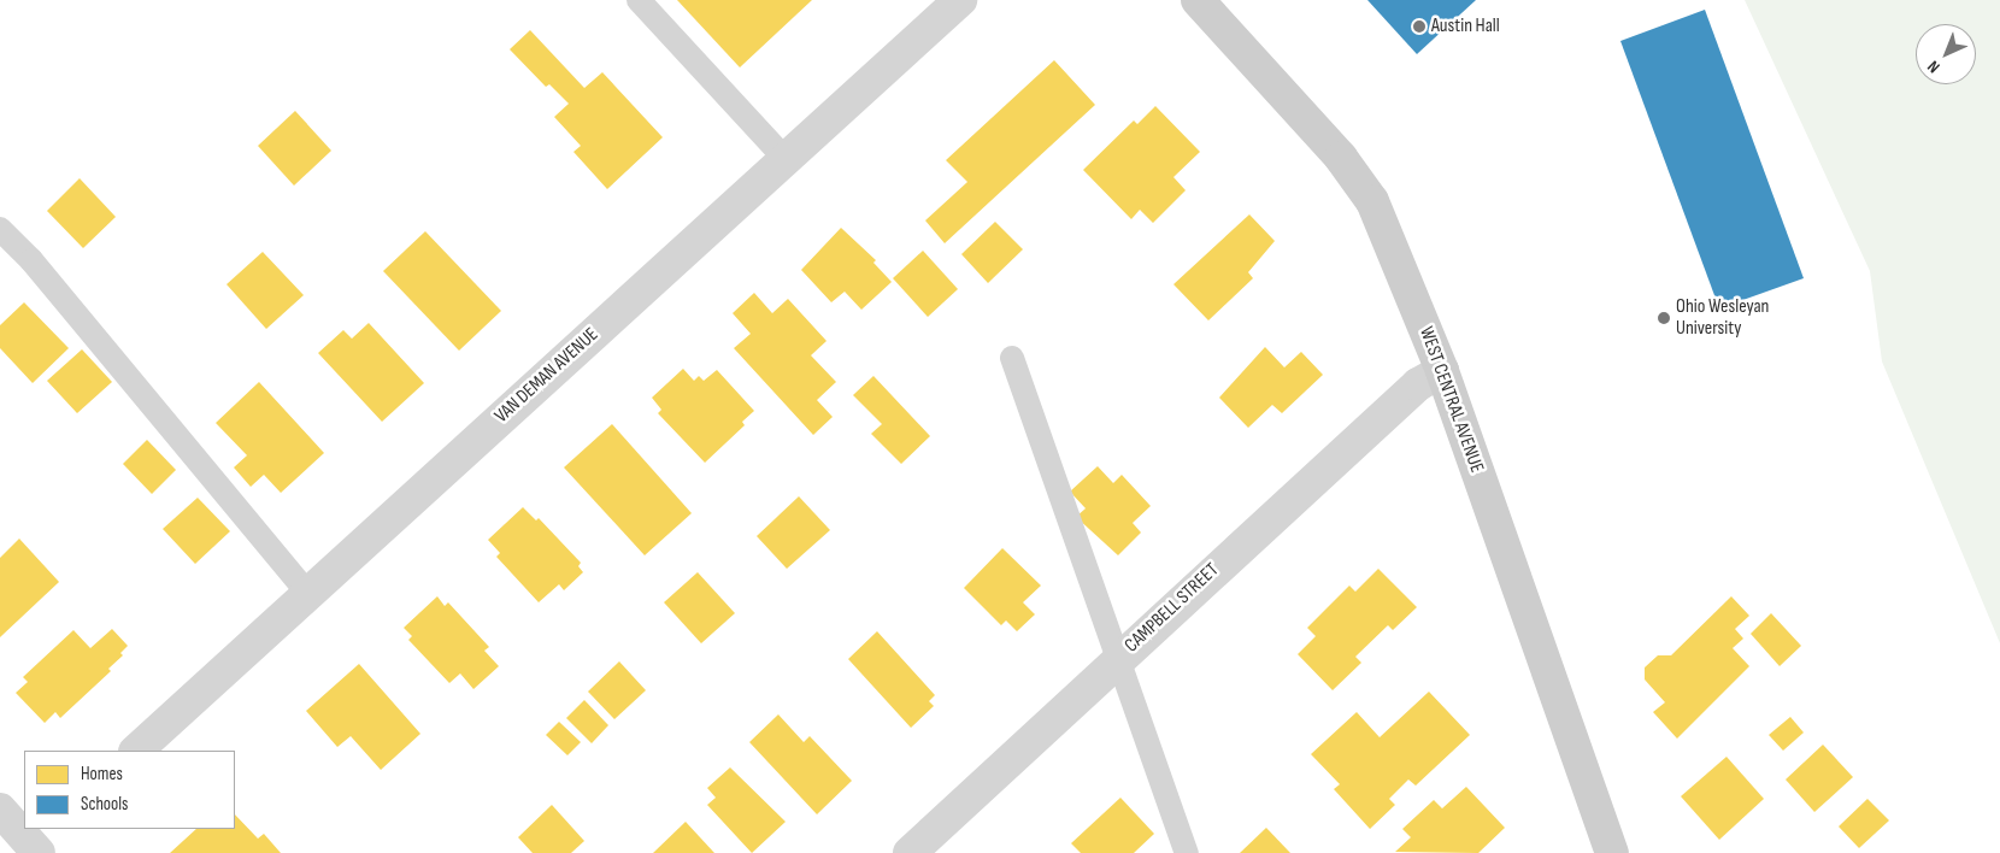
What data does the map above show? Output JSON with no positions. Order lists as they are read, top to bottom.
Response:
{
  "streets": {
    "main road": ["WEST CENTRAL AVENUE"],
    "street": ["VAN DEMAN AVENUE", "CAMPBELL STREET"]
  },
  "crossings": [
    ["WEST CENTRAL AVENUE", "CAMPBELL STREET"]
  ],
  "places": ["Austin Hall", "Ohio Wesleyan University"],
  "legend": ["Homes", "Schools"],
  "north": "bottom left"
}
